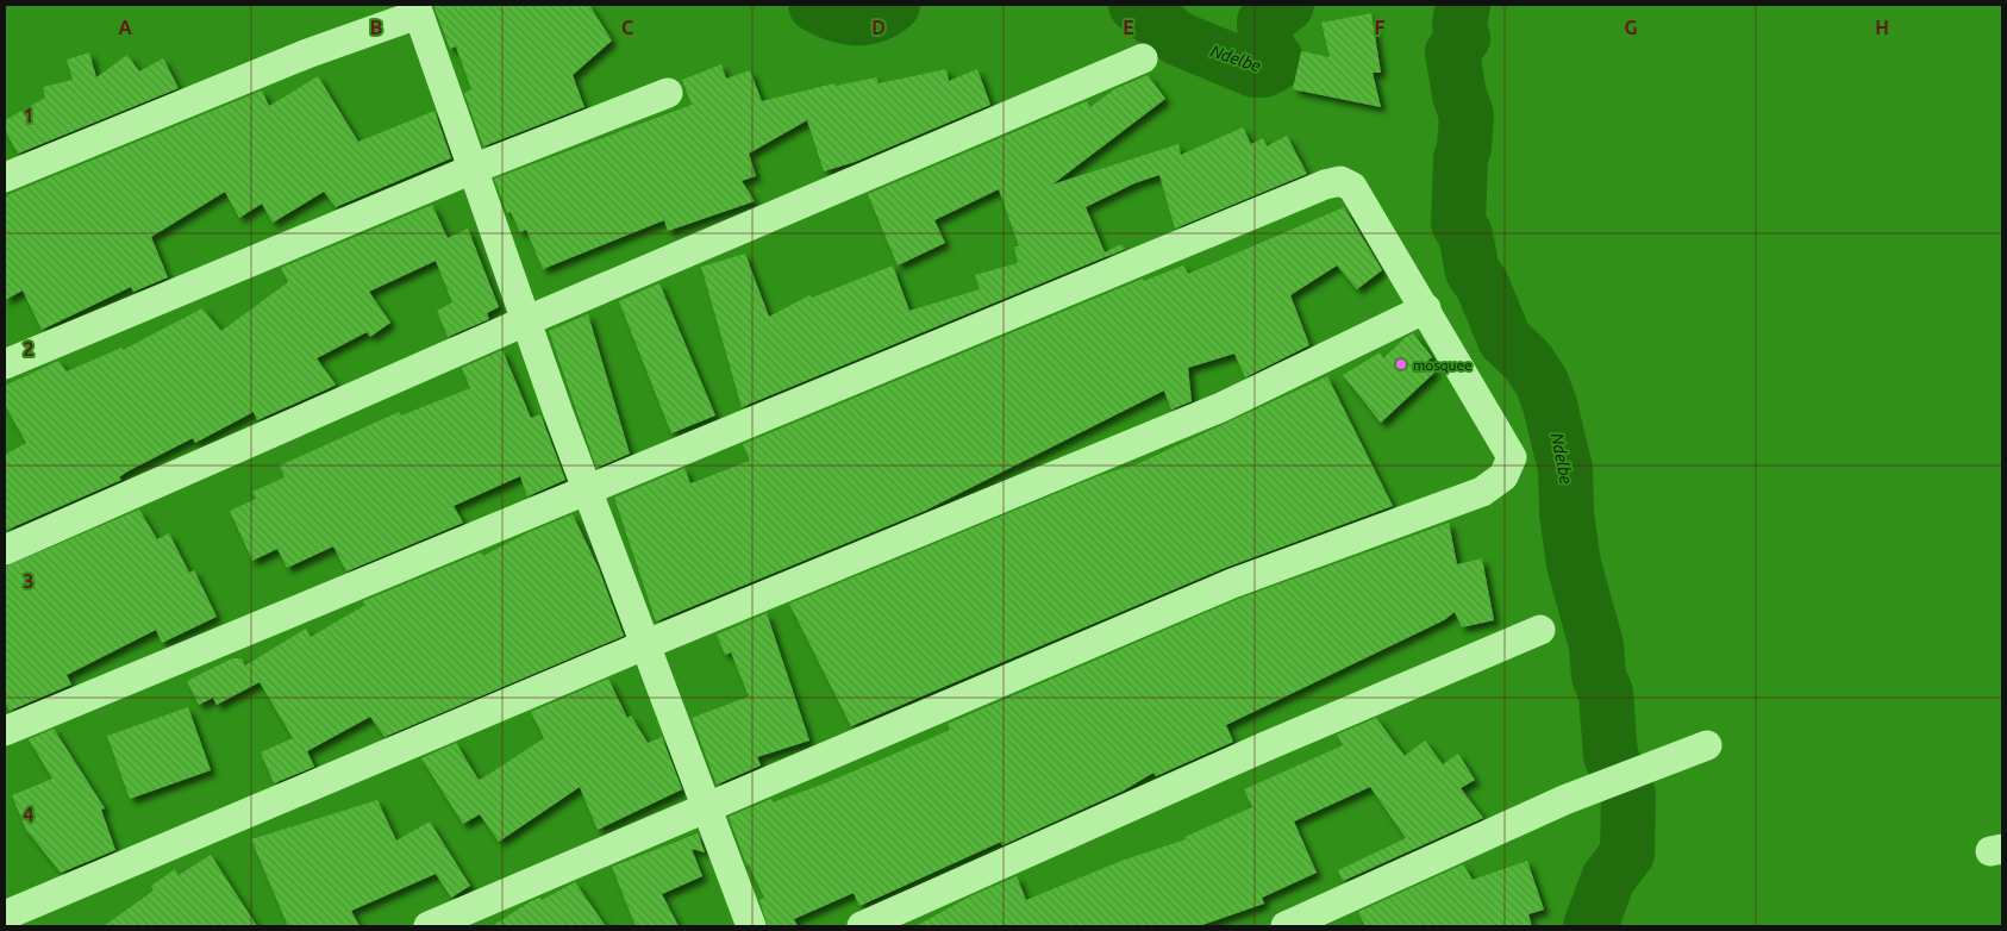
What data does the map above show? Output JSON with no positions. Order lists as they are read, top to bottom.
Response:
{
  "water": ["Ndelbe"],
  "places": ["mosquee"],
  "grid": {
    "columns": [
      "A",
      "B",
      "C",
      "D",
      "E",
      "F",
      "G",
      "H"
    ],
    "rows": [
      "1",
      "2",
      "3",
      "4"
    ]
  }
}
